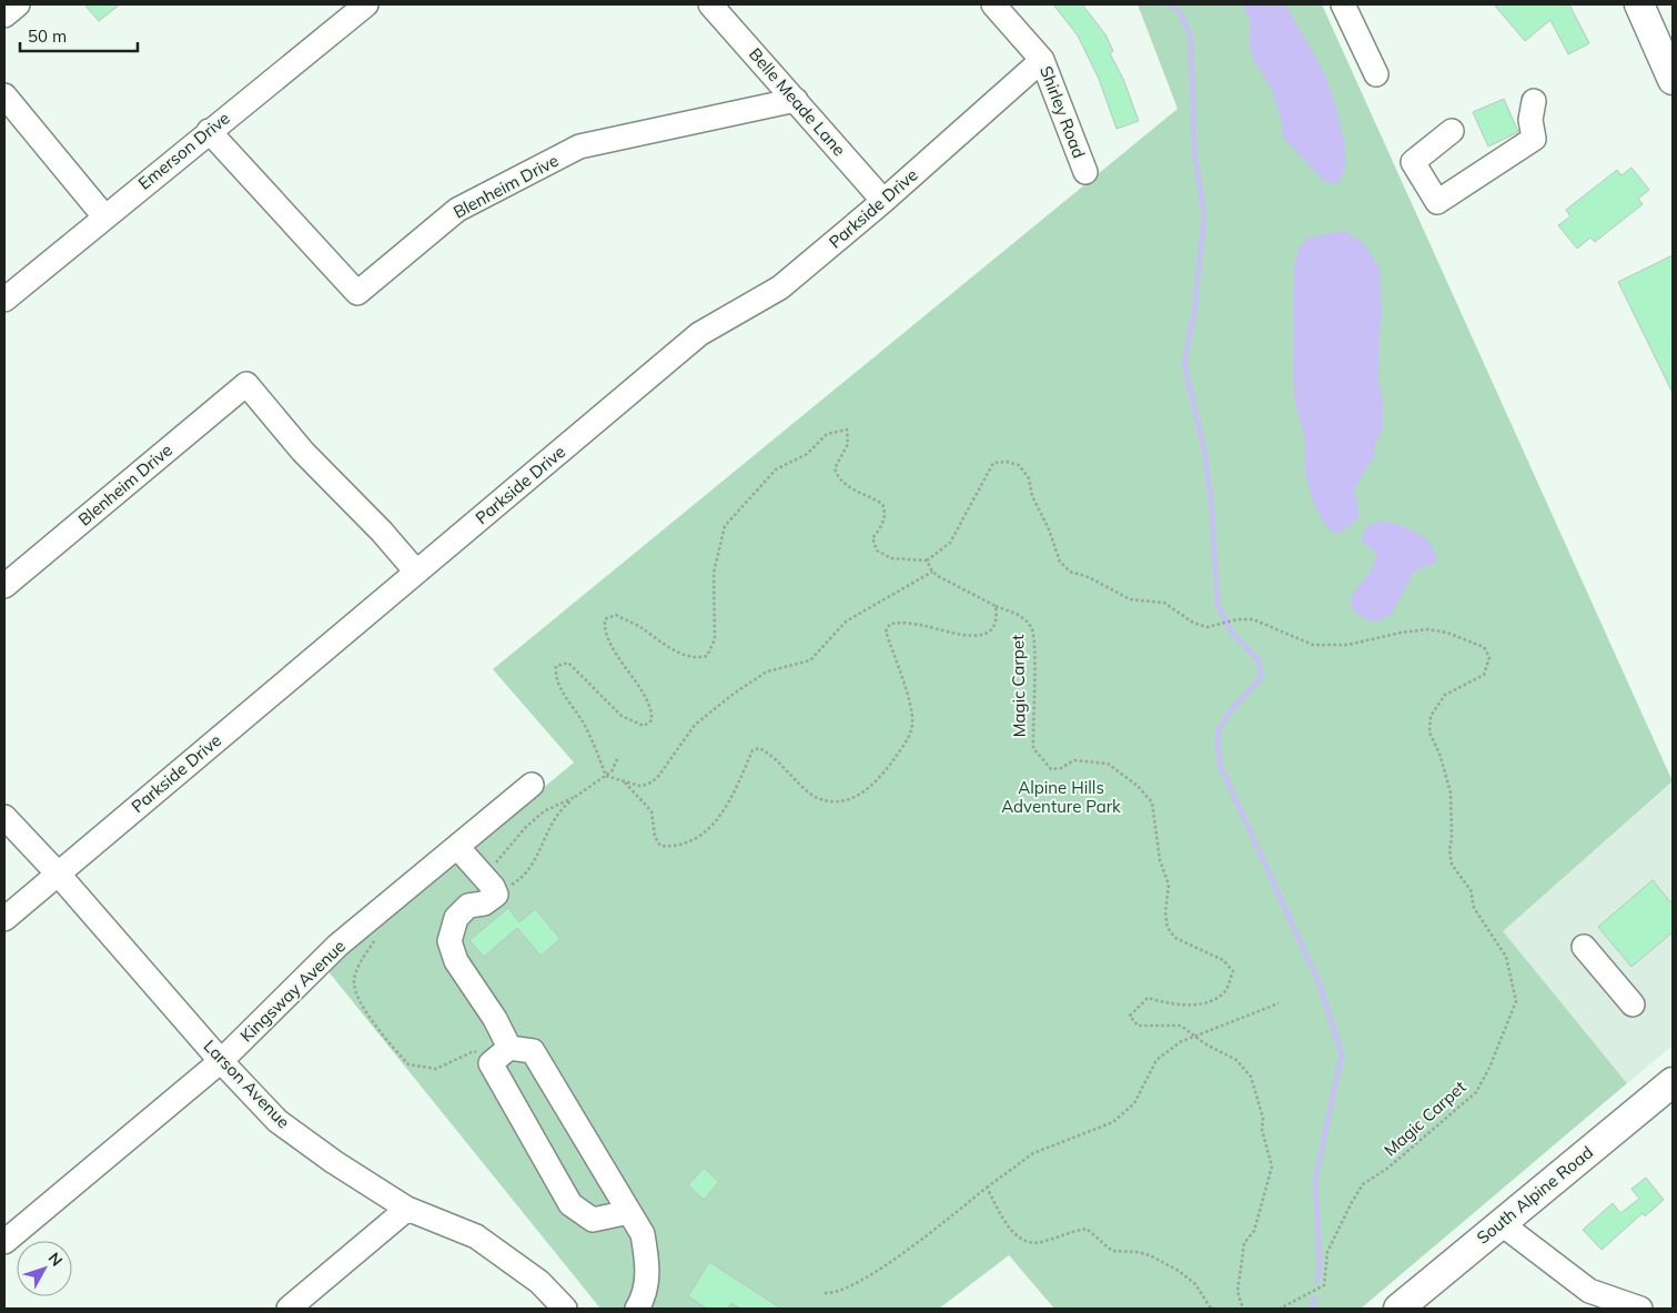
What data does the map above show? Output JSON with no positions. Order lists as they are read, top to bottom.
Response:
{
  "streets": {
    "main road": ["South Alpine Road"],
    "street": [
      "Belle Meade Lane",
      "Shirley Road",
      "Emerson Drive",
      "Blenheim Drive",
      "Parkside Drive",
      "Kingsway Avenue",
      "Larson Avenue"
    ],
    "path": ["Magic Carpet"]
  },
  "crossings": [
    ["Belle Meade Lane", "Blenheim Drive"],
    ["Belle Meade Lane", "Parkside Drive"],
    ["Shirley Road", "Parkside Drive"],
    ["Emerson Drive", "Blenheim Drive"],
    ["Blenheim Drive", "Parkside Drive"],
    ["Parkside Drive", "Larson Avenue"],
    ["Kingsway Avenue", "Larson Avenue"]
  ],
  "parks": ["Alpine Hills Adventure Park"],
  "scale_bar": "50 m",
  "north": "top right"
}
